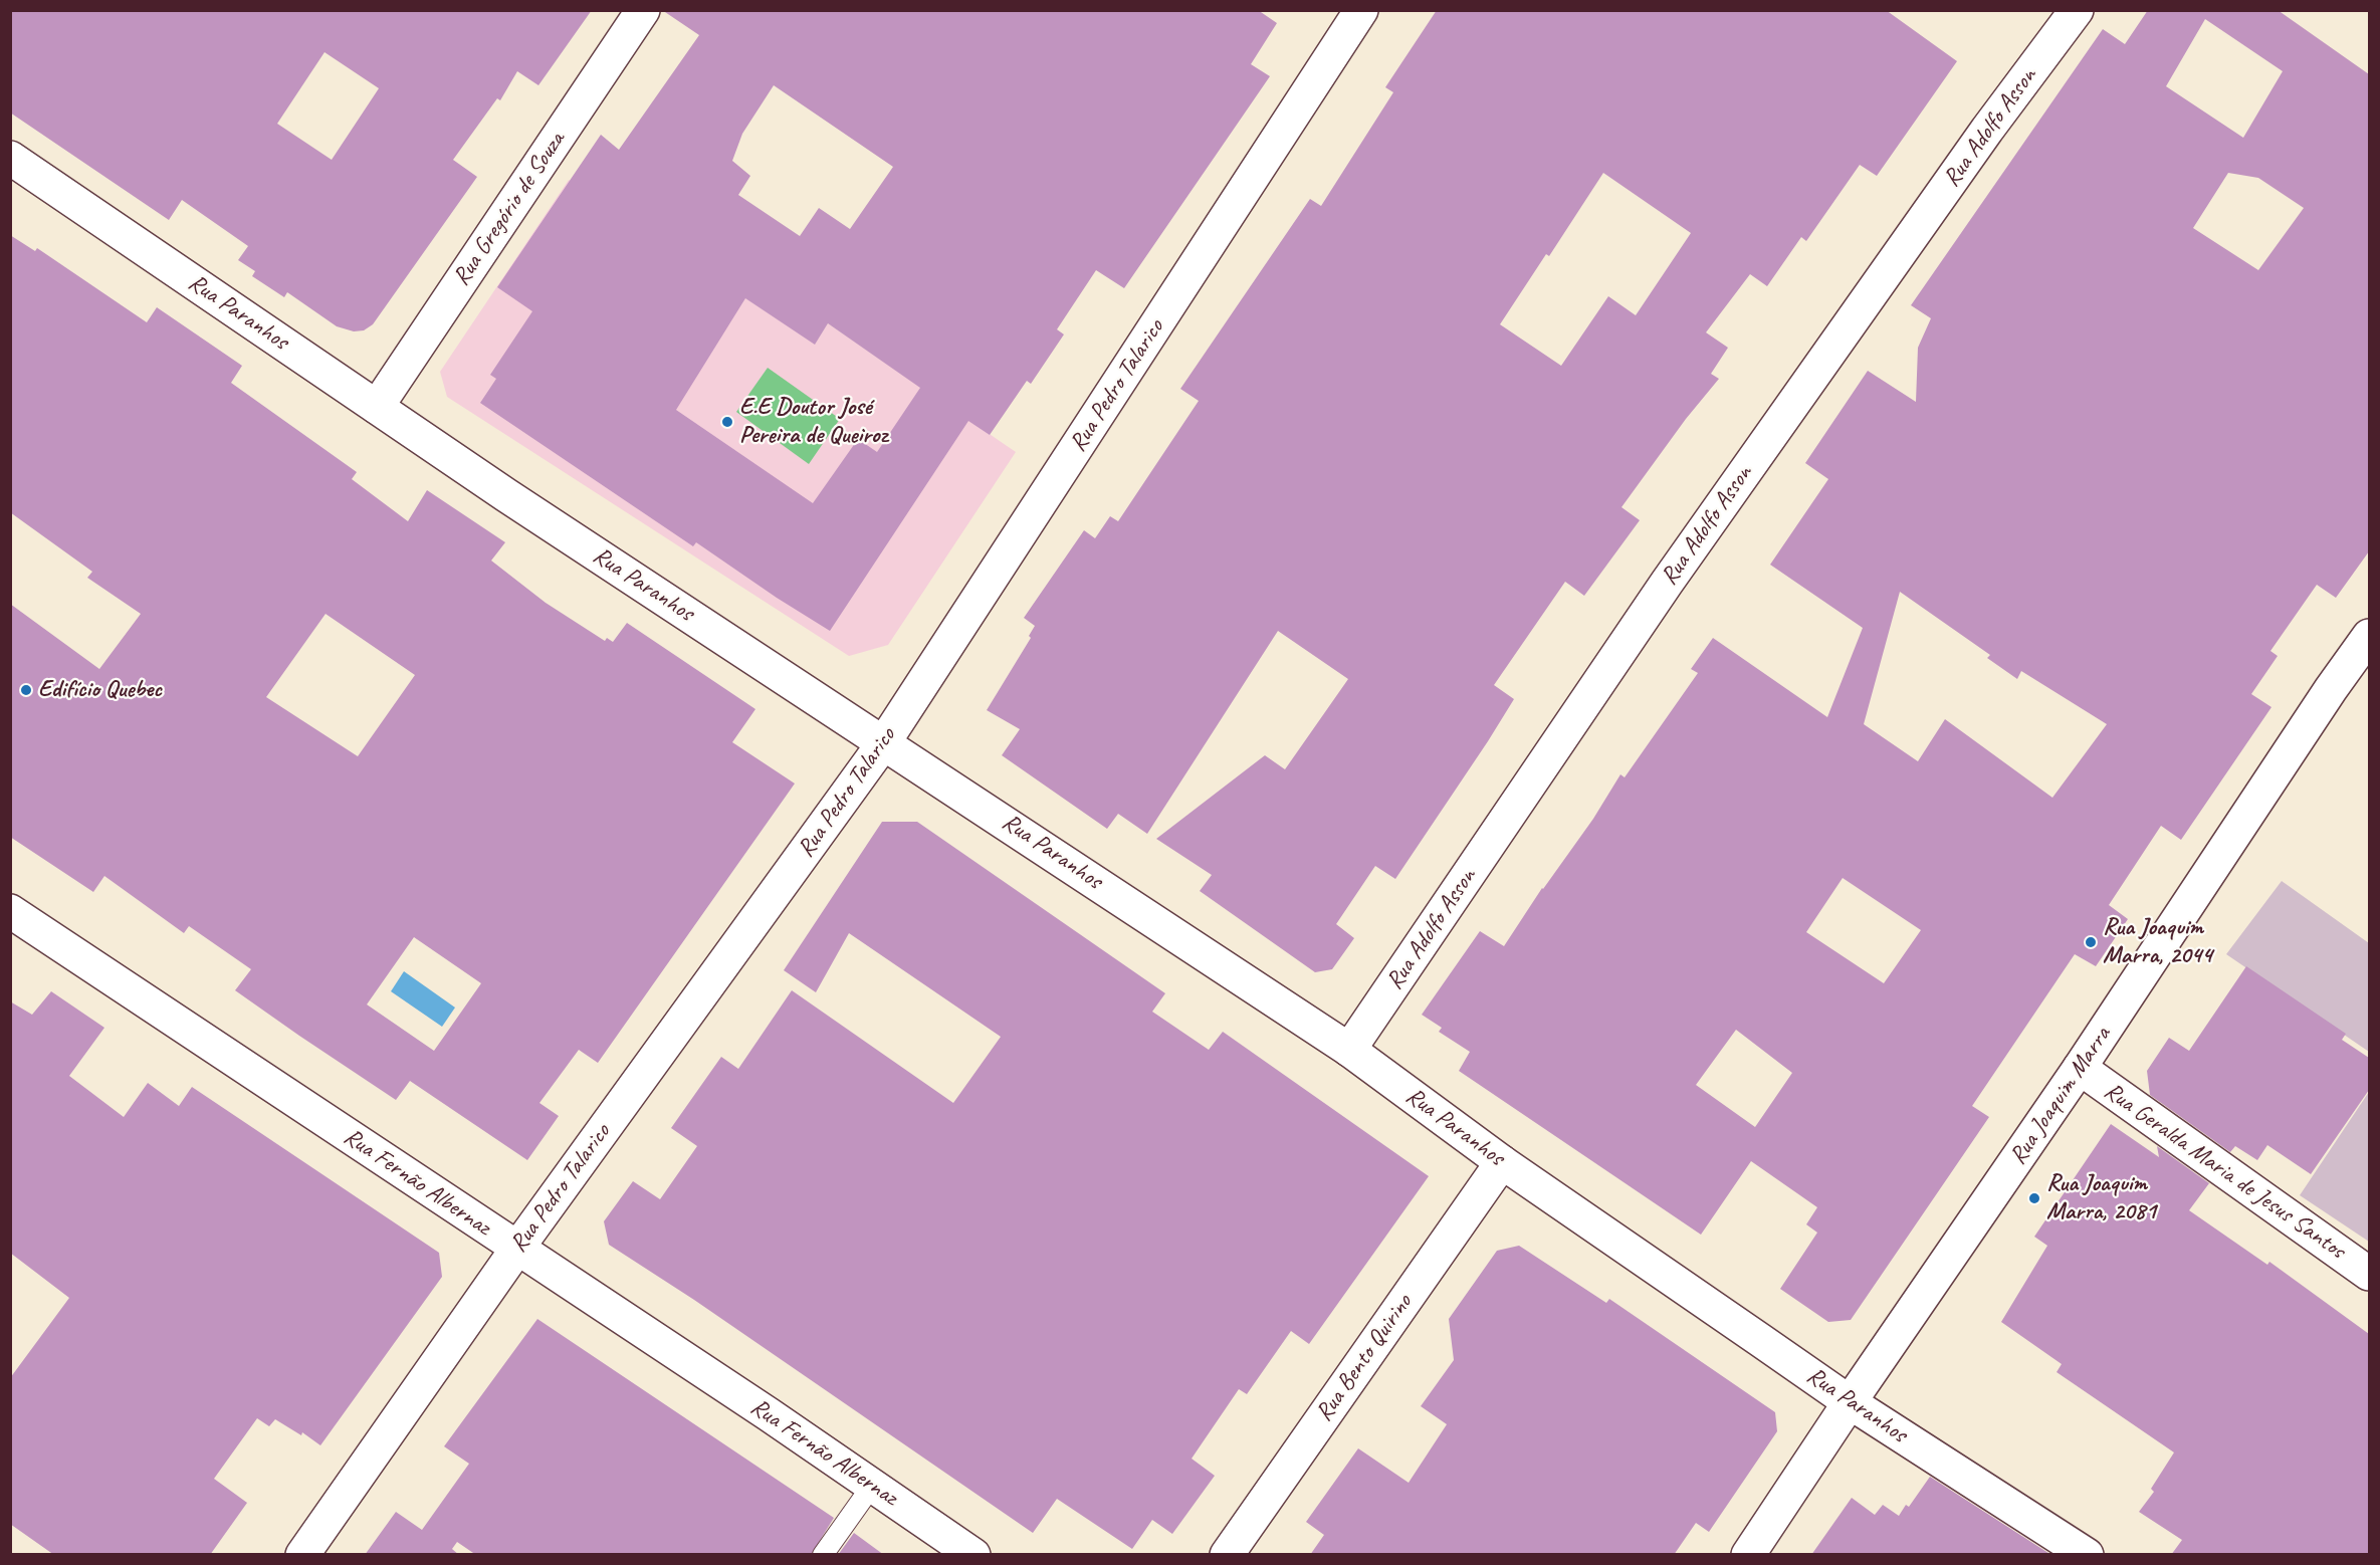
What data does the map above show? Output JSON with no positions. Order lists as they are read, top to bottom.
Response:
{
  "streets": {
    "street": [
      "Rua Adolfo Asson",
      "Rua Gregório de Souza",
      "Rua Paranhos",
      "Rua Pedro Talarico",
      "Rua Joaquim Marra",
      "Rua Geralda Maria de Jesus Santos",
      "Rua Fernão Albernaz",
      "Rua Bento Quirino"
    ]
  },
  "crossings": [
    ["Rua Adolfo Asson", "Rua Paranhos"],
    ["Rua Gregório de Souza", "Rua Paranhos"],
    ["Rua Paranhos", "Rua Pedro Talarico"],
    ["Rua Paranhos", "Rua Joaquim Marra"],
    ["Rua Paranhos", "Rua Bento Quirino"],
    ["Rua Pedro Talarico", "Rua Fernão Albernaz"],
    ["Rua Joaquim Marra", "Rua Geralda Maria de Jesus Santos"]
  ],
  "places": [
    "E.E Doutor José Pereira de Queiroz",
    "Edifício Quebec",
    "Rua Joaquim Marra, 2044",
    "Rua Joaquim Marra, 2081"
  ]
}
